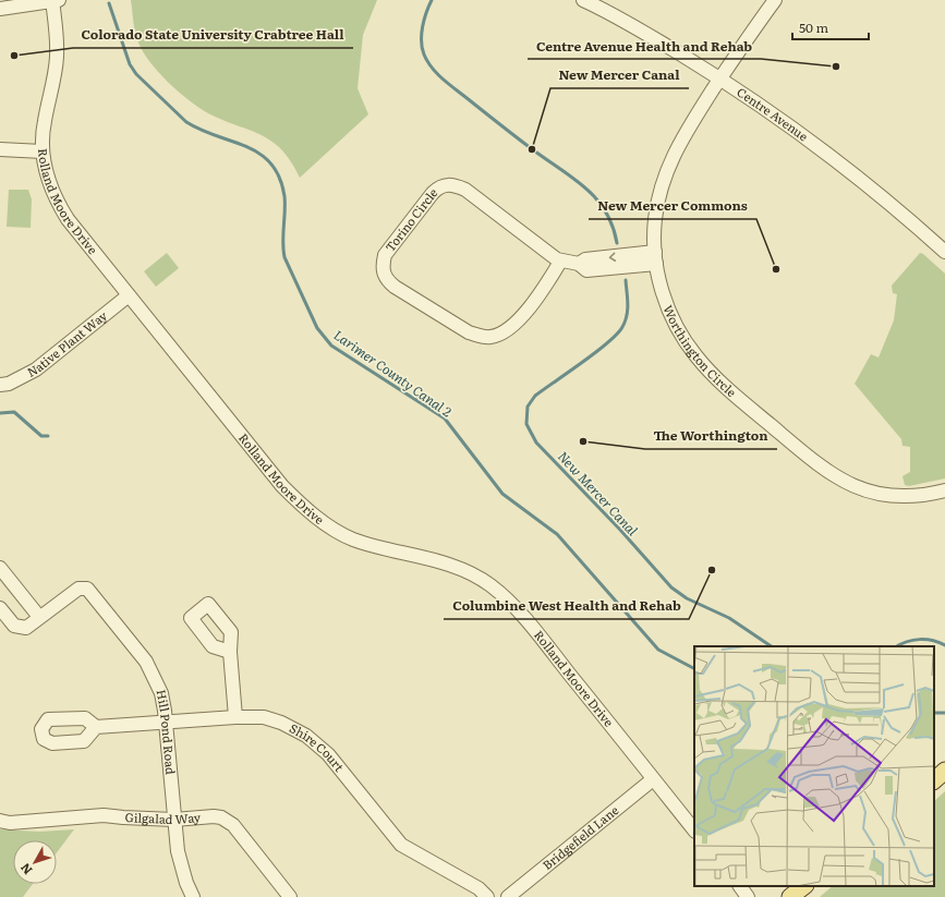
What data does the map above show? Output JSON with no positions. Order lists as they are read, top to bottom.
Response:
{
  "streets": {
    "street": [
      "Centre Avenue",
      "Rolland Moore Drive",
      "Torino Circle",
      "Native Plant Way",
      "Worthington Circle",
      "Hill Pond Road",
      "Shire Court",
      "Gilgalad Way",
      "Bridgefield Lane"
    ]
  },
  "crossings": [
    ["Centre Avenue", "Worthington Circle"],
    ["Rolland Moore Drive", "Native Plant Way"],
    ["Rolland Moore Drive", "Bridgefield Lane"],
    ["Hill Pond Road", "Shire Court"],
    ["Hill Pond Road", "Gilgalad Way"]
  ],
  "water": ["Larimer County Canal 2", "New Mercer Canal"],
  "places": [
    "Colorado State University Crabtree Hall",
    "Centre Avenue Health and Rehab",
    "New Mercer Canal",
    "New Mercer Commons",
    "The Worthington",
    "Columbine West Health and Rehab"
  ],
  "scale_bar": "50 m",
  "north": "bottom left"
}
